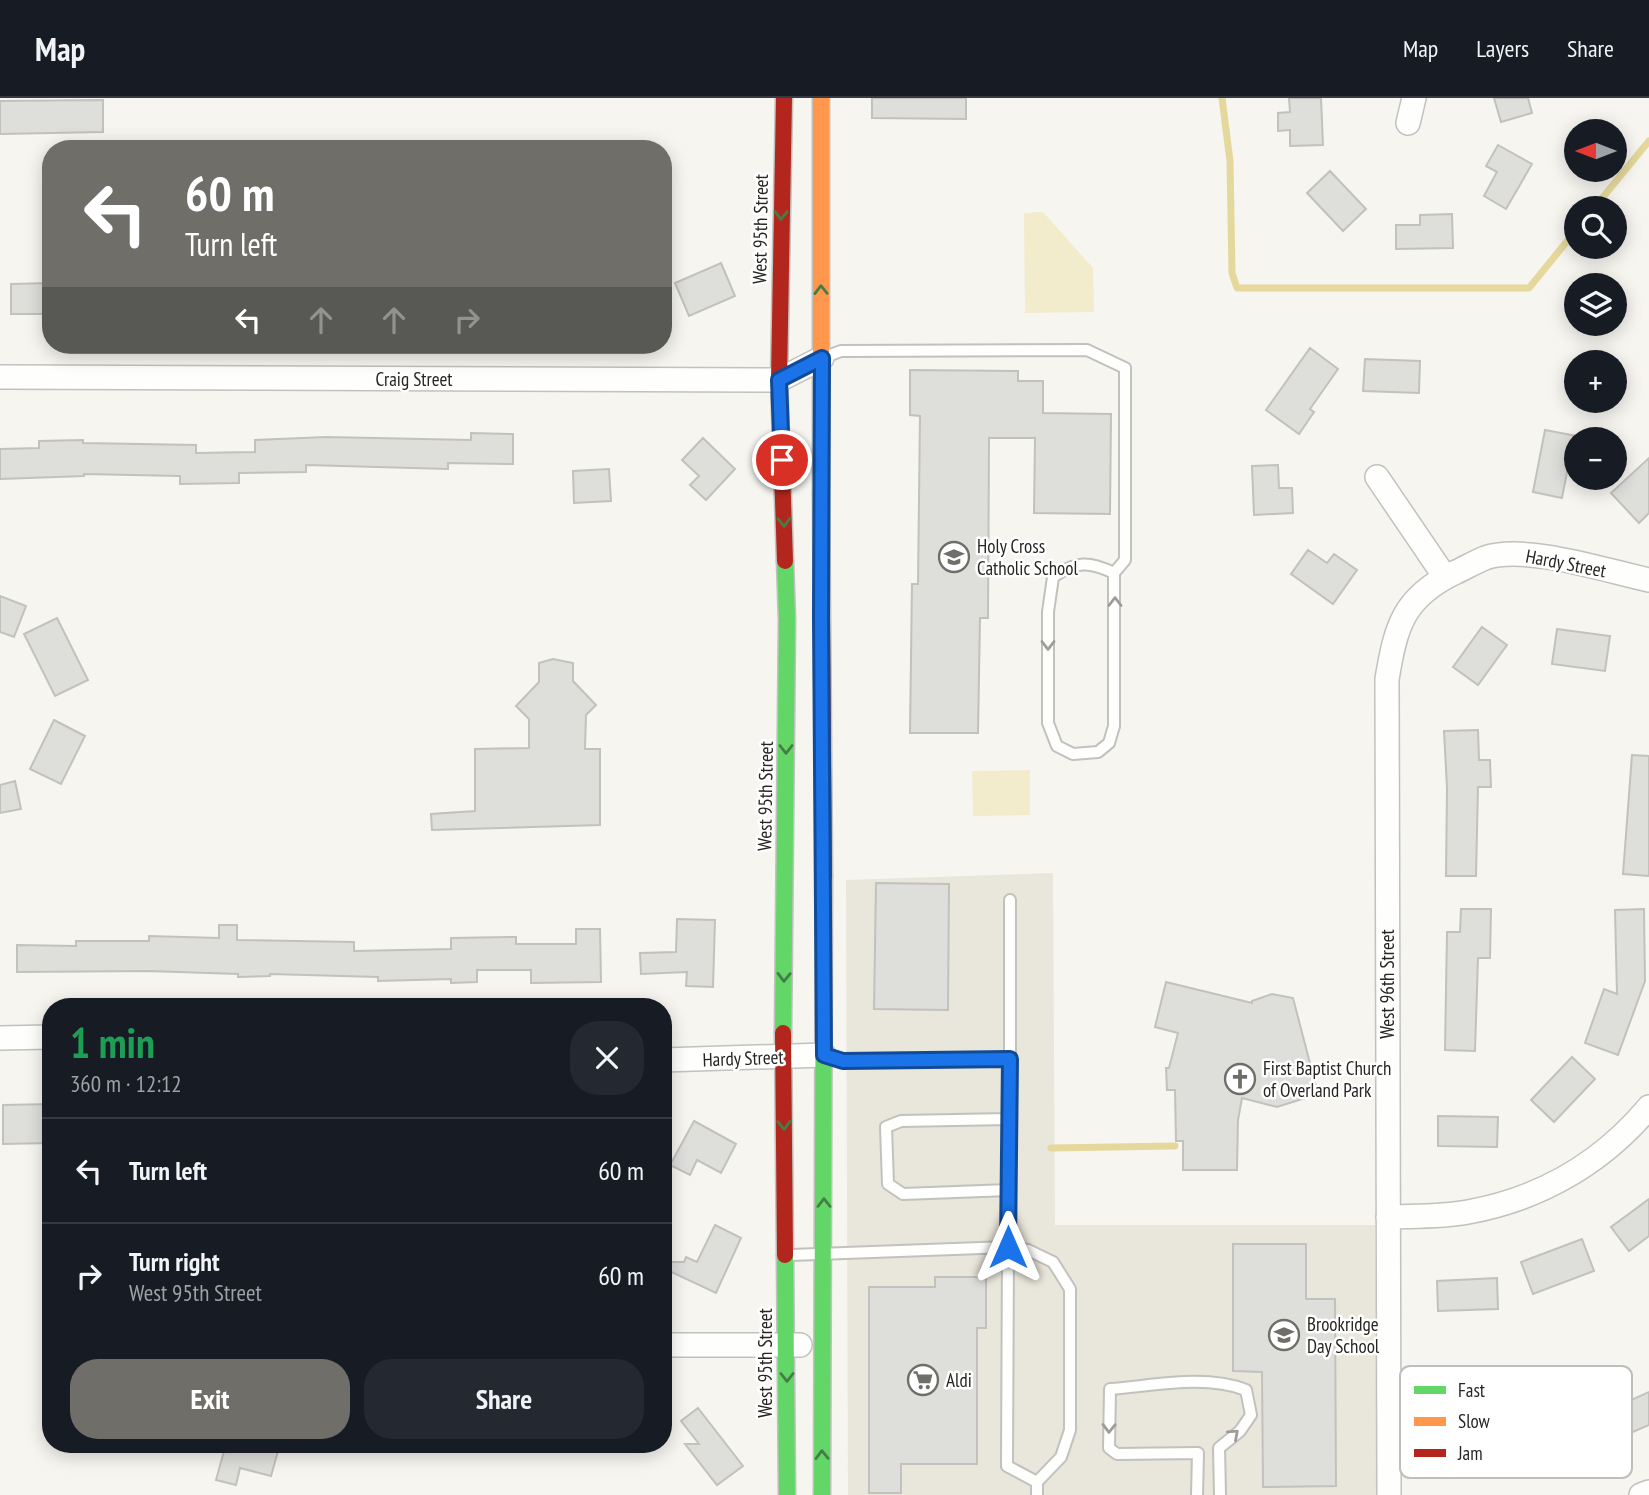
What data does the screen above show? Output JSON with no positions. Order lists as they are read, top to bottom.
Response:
{
  "streets": {
    "main road": ["West 95th Street"],
    "street": ["Craig Street", "Hardy Street", "West 96th Street"]
  },
  "crossings": [
    ["West 95th Street", "Craig Street"],
    ["West 95th Street", "Hardy Street"],
    ["Hardy Street", "West 96th Street"]
  ],
  "places": {
    "school or university": ["Holy Cross Catholic School", "Brookridge Day School"],
    "church": ["First Baptist Church of Overland Park"],
    "supermarket": ["Aldi"]
  },
  "legend": ["Fast", "Slow", "Jam"],
  "north": "left",
  "page": {
    "header": "Map",
    "nav": ["Map", "Layers", "Share"],
    "map_buttons": ["+", "−"],
    "turn": ["60 m", "Turn left"],
    "heading": ["1 min", "360 m · 12:12"],
    "list": [
      {
        "name": "Turn left",
        "value": "60 m"
      },
      {
        "name": "Turn right",
        "note": "West 95th Street",
        "value": "60 m"
      }
    ],
    "buttons": ["Exit", "Share"]
  }
}
